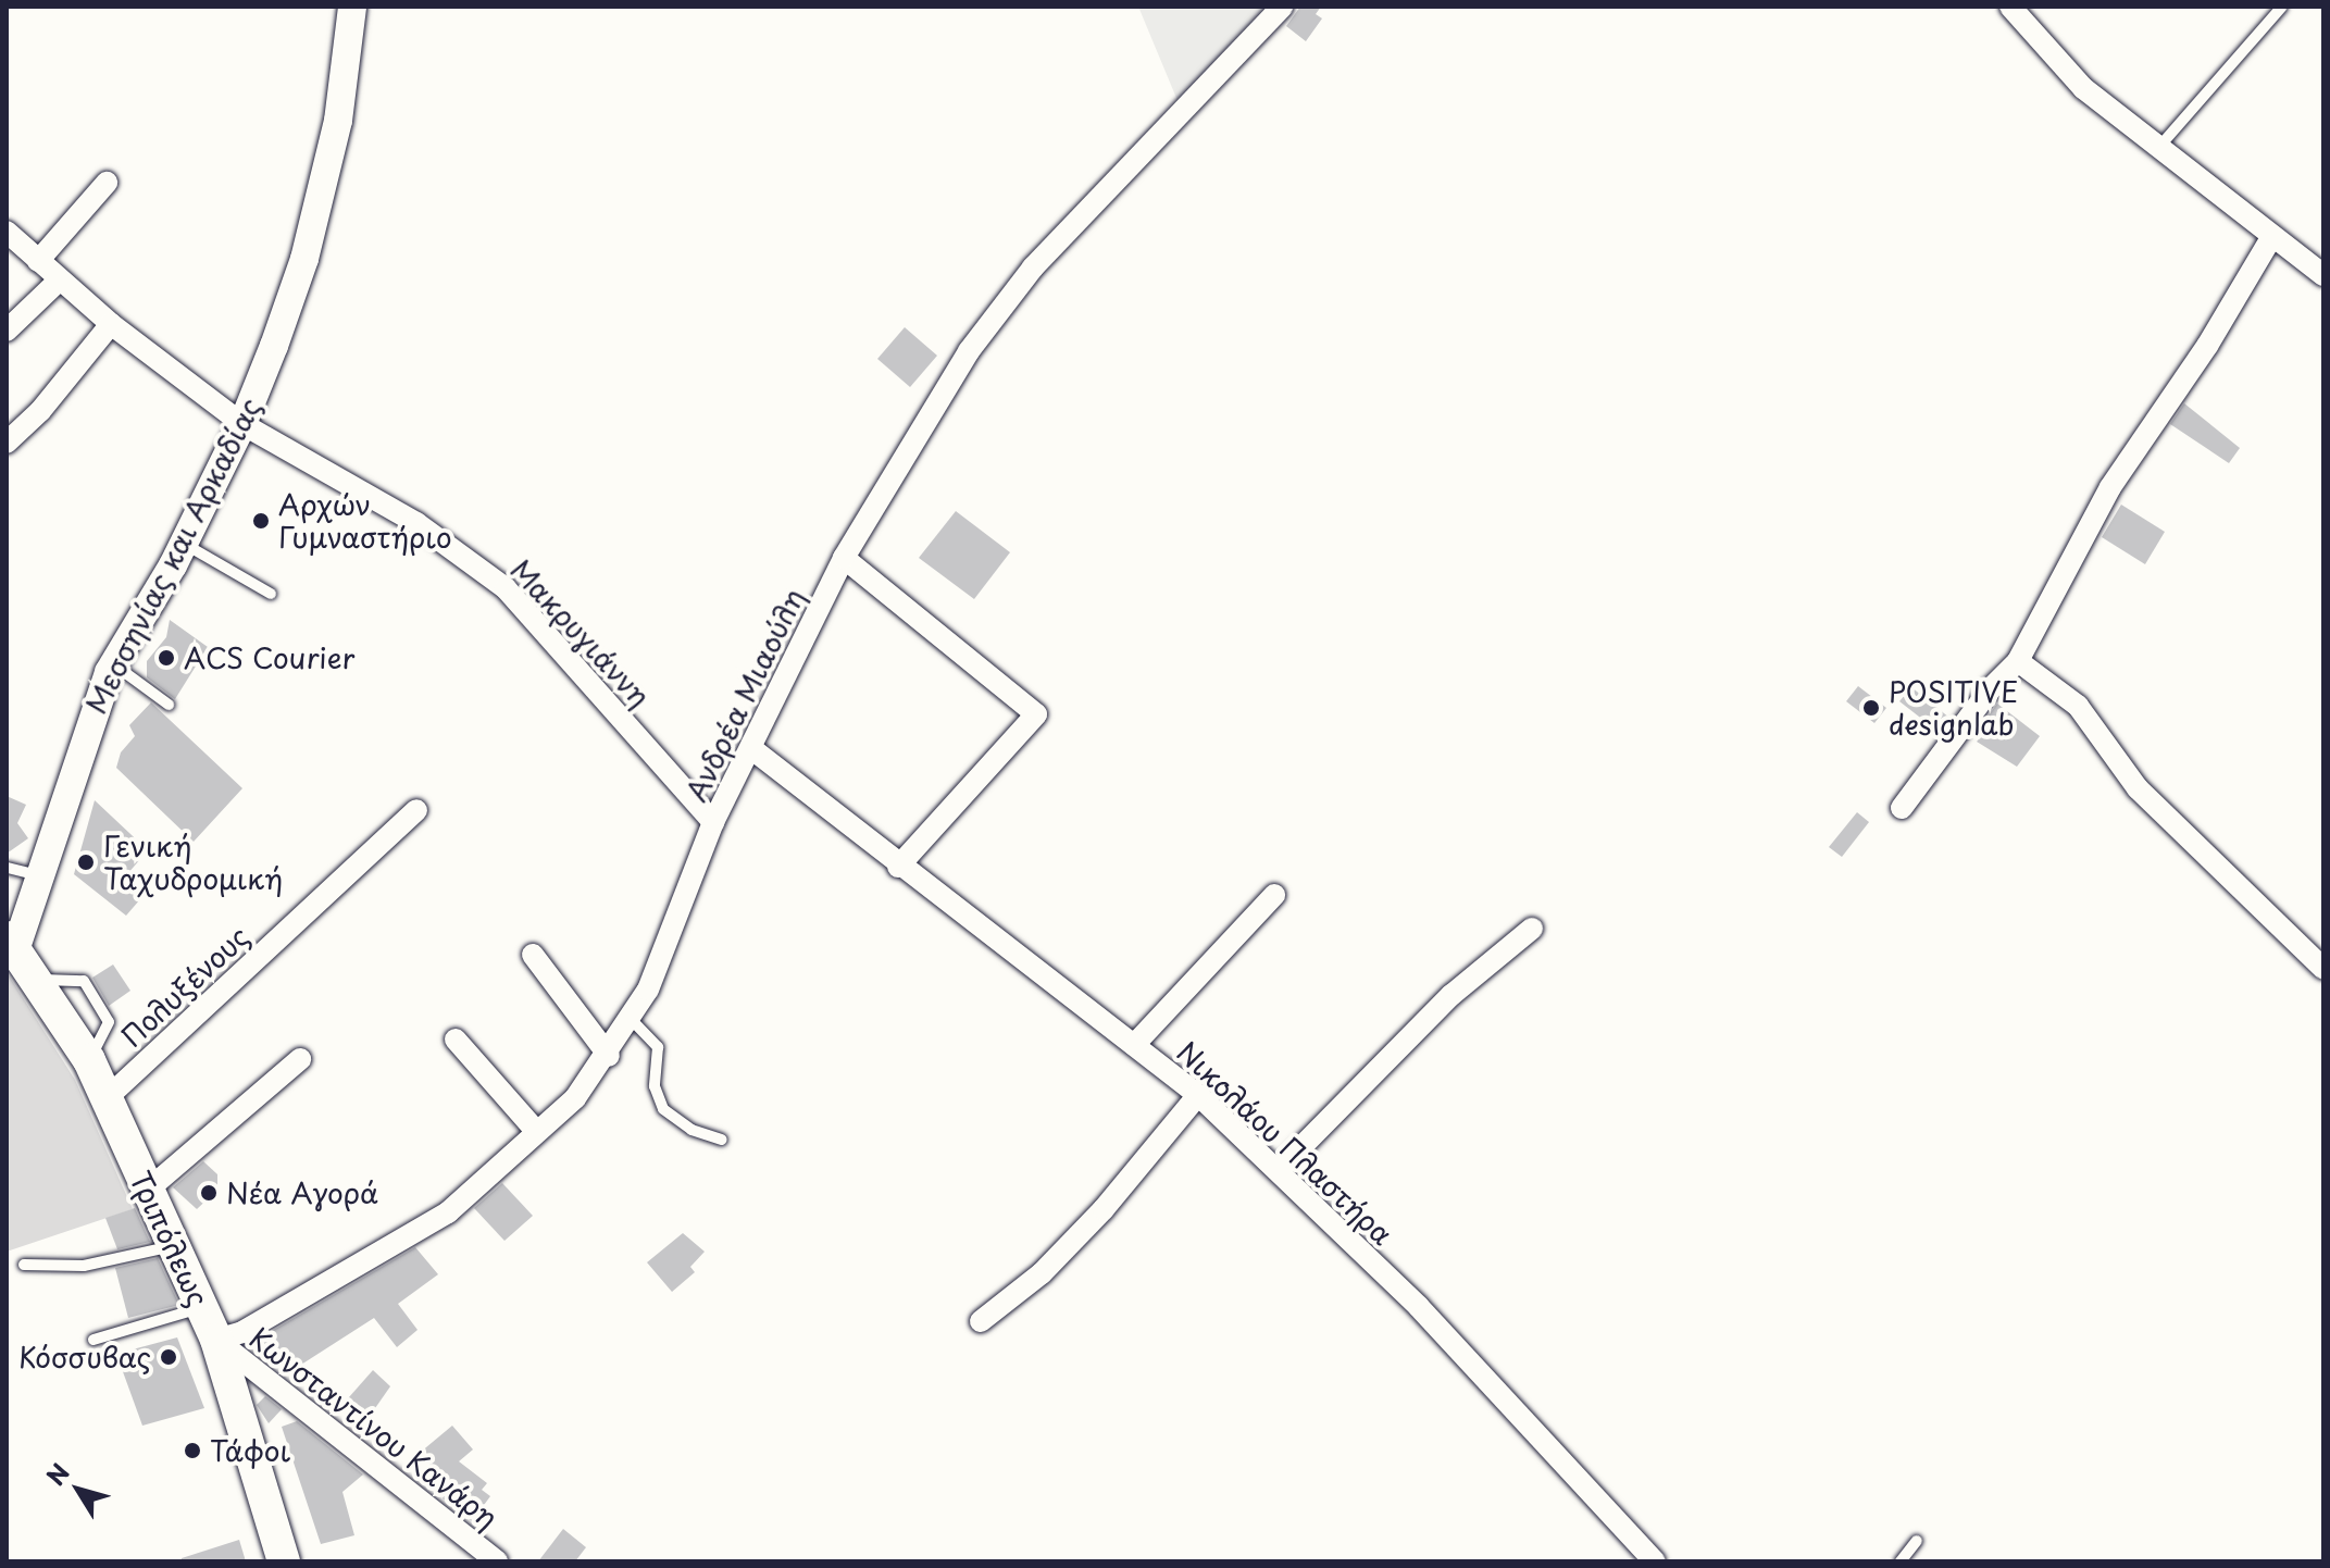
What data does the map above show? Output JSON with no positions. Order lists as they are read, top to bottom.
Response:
{
  "streets": {
    "main road": ["Τριπόλεως"],
    "street": [
      "Μεσσηνίας και Αρκαδίας",
      "Μακρυγιάννη",
      "Ανδρέα Μιαούλη",
      "Πολυξένους",
      "Νικολάου Πλαστήρα",
      "Κωνσταντίνου Κανάρη"
    ]
  },
  "crossings": [
    ["Μεσσηνίας και Αρκαδίας", "Μακρυγιάννη"],
    ["Μεσσηνίας και Αρκαδίας", "Τριπόλεως"],
    ["Μακρυγιάννη", "Ανδρέα Μιαούλη"],
    ["Ανδρέα Μιαούλη", "Νικολάου Πλαστήρα"],
    ["Ανδρέα Μιαούλη", "Τριπόλεως"],
    ["Ανδρέα Μιαούλη", "Κωνσταντίνου Κανάρη"],
    ["Πολυξένους", "Τριπόλεως"],
    ["Τριπόλεως", "Κωνσταντίνου Κανάρη"]
  ],
  "places": [
    "Αρχών Γυμναστήριο",
    "ACS Courier",
    "POSITIVE designlab",
    "Γενική Ταχυδρομική",
    "Νέα Αγορά",
    "Κόσσυβας",
    "Τάφοι"
  ],
  "north": "top left"
}
